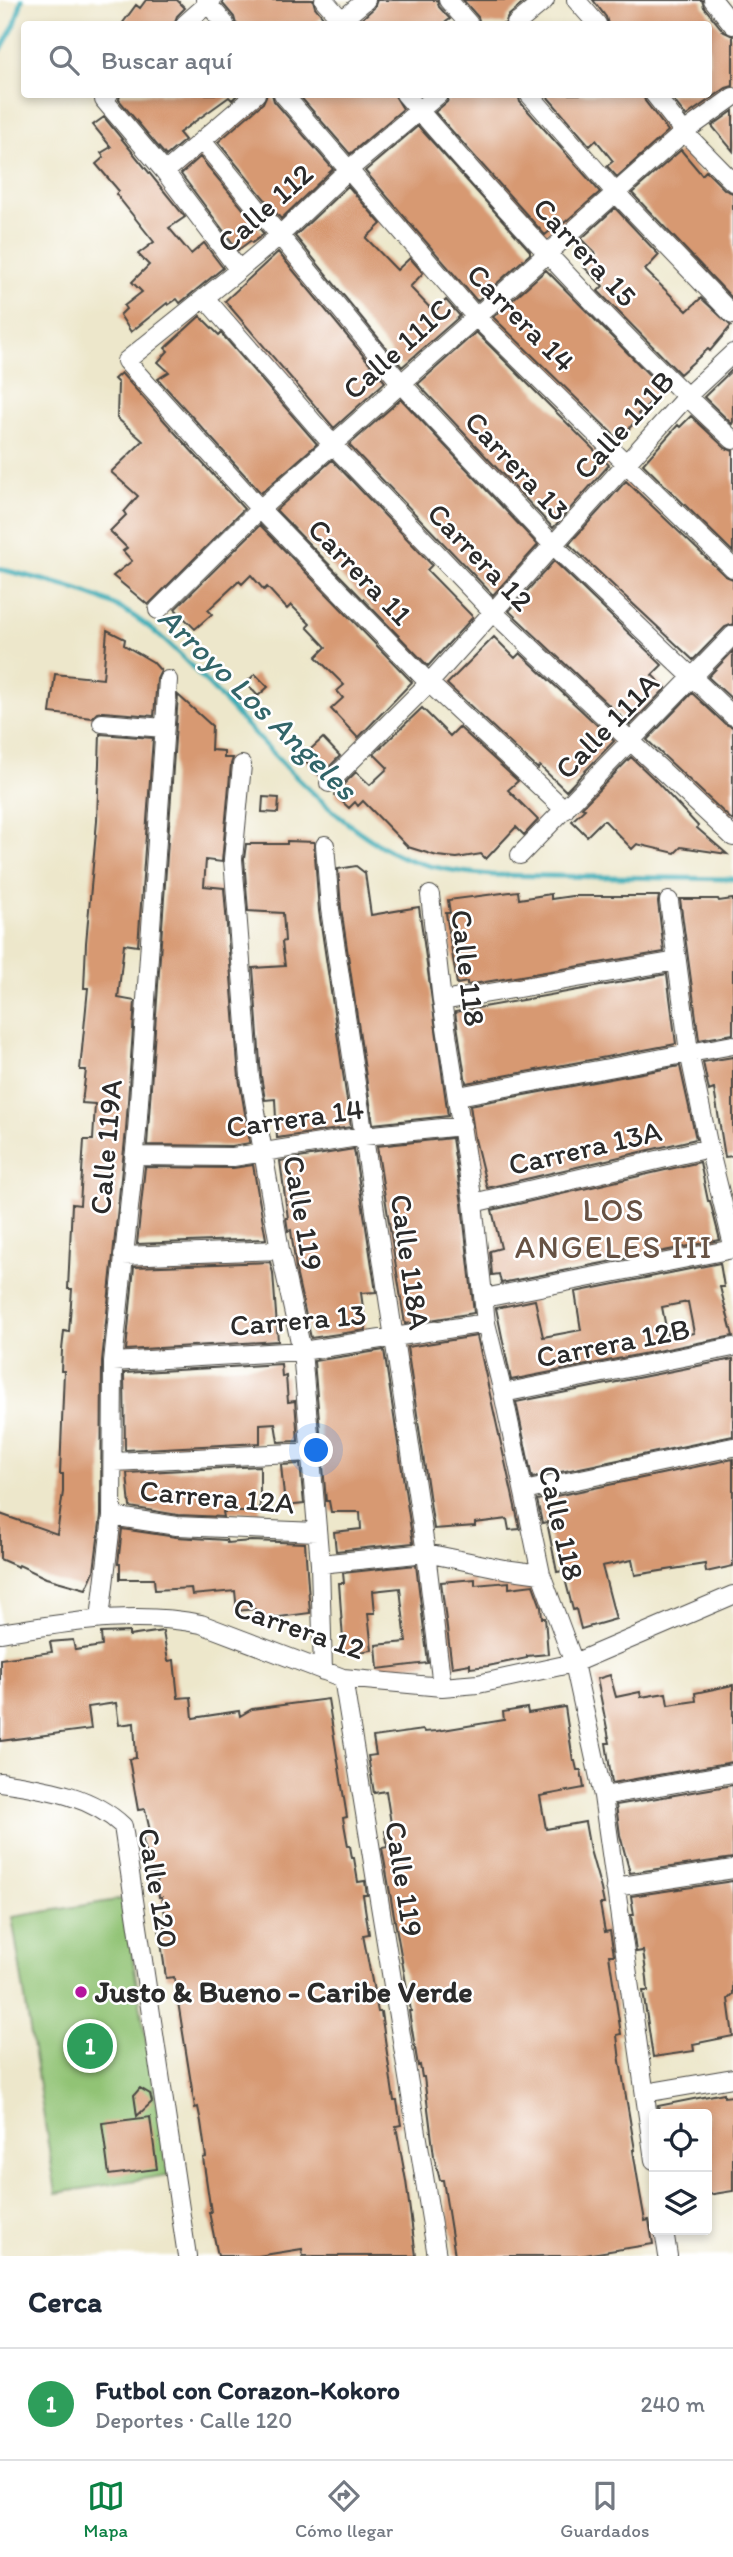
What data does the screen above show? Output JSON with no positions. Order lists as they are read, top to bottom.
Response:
{
  "streets": {
    "street": [
      "Calle 112",
      "Carrera 15",
      "Carrera 14",
      "Calle 111C",
      "Calle 111B",
      "Carrera 13",
      "Carrera 12",
      "Carrera 11",
      "Calle 111A",
      "Calle 118",
      "Calle 119A",
      "Carrera 13A",
      "Calle 119",
      "Calle 118A",
      "Carrera 12B",
      "Carrera 12A",
      "Calle 120"
    ]
  },
  "crossings": [
    ["Calle 112", "Carrera 15"],
    ["Calle 112", "Carrera 14"],
    ["Calle 112", "Carrera 13"],
    ["Calle 112", "Carrera 12"],
    ["Calle 112", "Carrera 11"],
    ["Carrera 15", "Calle 111C"],
    ["Carrera 15", "Calle 111B"],
    ["Carrera 14", "Calle 111C"],
    ["Carrera 14", "Calle 111B"],
    ["Carrera 14", "Calle 118"],
    ["Carrera 14", "Calle 119A"],
    ["Carrera 14", "Calle 119"],
    ["Carrera 14", "Calle 118A"],
    ["Calle 111C", "Carrera 13"],
    ["Calle 111C", "Carrera 12"],
    ["Calle 111C", "Carrera 11"],
    ["Calle 111B", "Carrera 13"],
    ["Calle 111B", "Carrera 12"],
    ["Calle 111B", "Carrera 11"],
    ["Carrera 13", "Calle 111A"],
    ["Carrera 13", "Calle 118"],
    ["Carrera 13", "Calle 119A"],
    ["Carrera 13", "Calle 119"],
    ["Carrera 13", "Calle 118A"],
    ["Carrera 12", "Calle 111A"],
    ["Carrera 12", "Calle 118"],
    ["Carrera 12", "Calle 119A"],
    ["Carrera 12", "Calle 119"],
    ["Carrera 12", "Calle 118A"],
    ["Carrera 11", "Calle 111A"],
    ["Calle 118", "Carrera 13A"],
    ["Calle 118", "Carrera 12B"],
    ["Calle 119A", "Carrera 12A"],
    ["Calle 119", "Carrera 12A"]
  ],
  "districts": ["LOS ANGELES III"],
  "water": ["Arroyo Los Angeles"],
  "places": ["Justo & Bueno - Caribe Verde"],
  "page": {
    "search": "Buscar aquí",
    "pins": "1",
    "heading": "Cerca",
    "list": [
      {
        "mark": "1",
        "name": "Futbol con Corazon-Kokoro",
        "note": "Deportes · Calle 120",
        "value": "240 m"
      }
    ],
    "nav": ["Mapa", "Cómo llegar", "Guardados"]
  }
}
